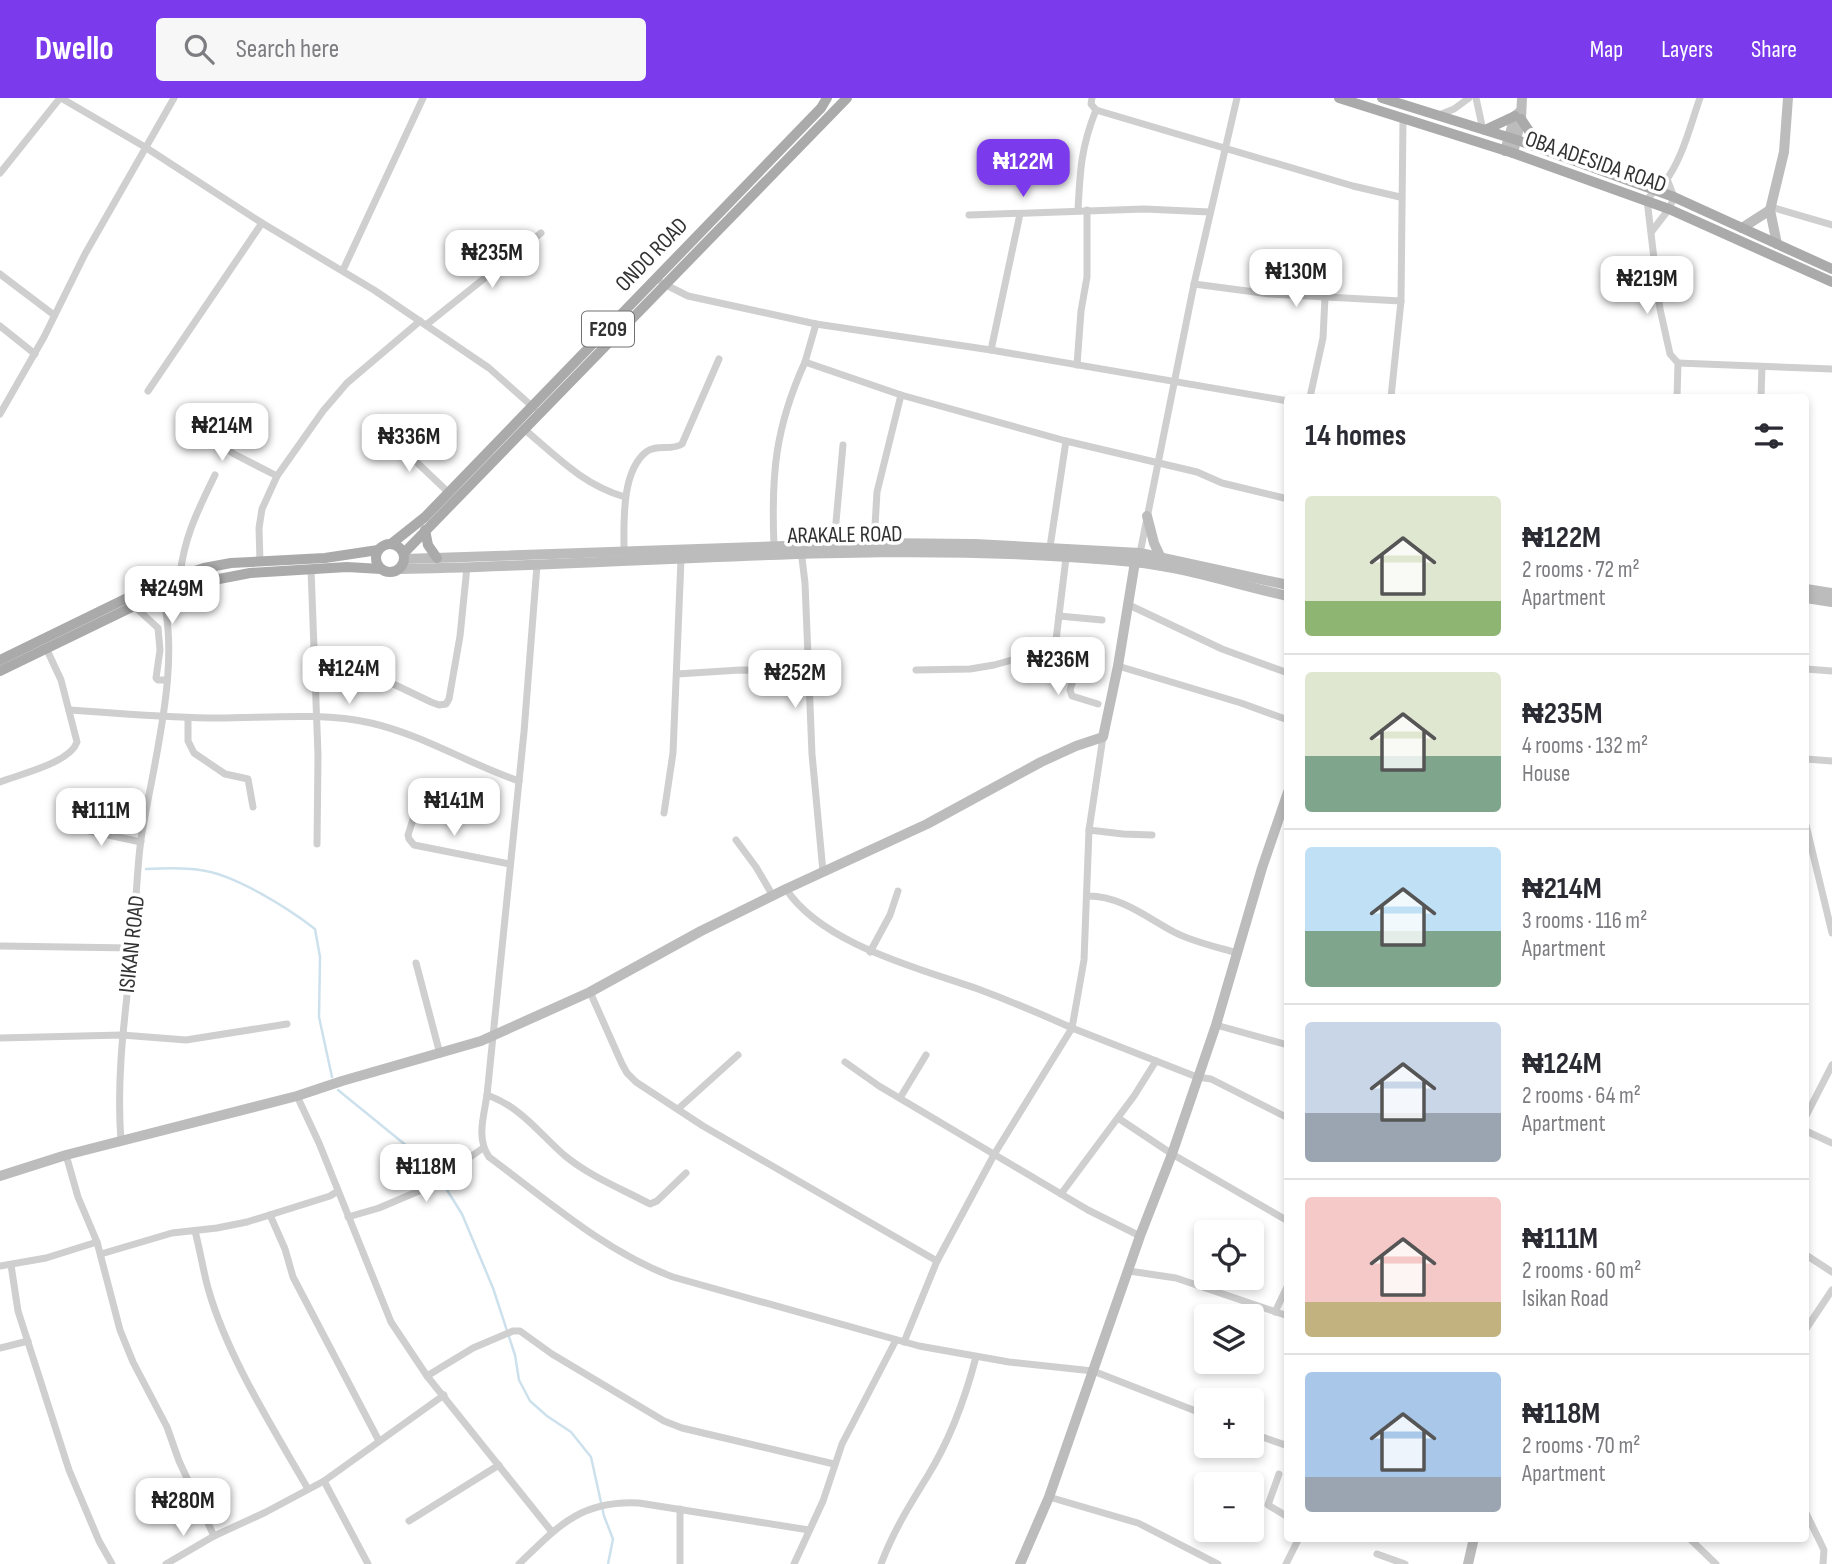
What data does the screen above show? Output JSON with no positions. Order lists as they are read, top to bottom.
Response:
{
  "streets": {
    "main road": [
      "OBA ADESIDA ROAD",
      "ONDO ROAD",
      "F209",
      "ARAKALE ROAD"
    ],
    "street": ["ISIKAN ROAD"]
  },
  "crossings": [
    ["ONDO ROAD", "F209"],
    ["ONDO ROAD", "ARAKALE ROAD"],
    ["F209", "ARAKALE ROAD"],
    ["F209", "ISIKAN ROAD"]
  ],
  "page": {
    "header": "Dwello",
    "search": "Search here",
    "nav": ["Map", "Layers", "Share"],
    "price": [
      "₦122M",
      "₦235M",
      "₦130M",
      "₦219M",
      "₦214M",
      "₦336M",
      "₦249M",
      "₦236M",
      "₦124M",
      "₦252M",
      "₦141M",
      "₦111M",
      "₦118M",
      "₦280M"
    ],
    "heading": "14 homes",
    "list": [
      {
        "name": "₦122M",
        "note": "2 rooms · 72 m² · Apartment"
      },
      {
        "name": "₦235M",
        "note": "4 rooms · 132 m² · House"
      },
      {
        "name": "₦214M",
        "note": "3 rooms · 116 m² · Apartment"
      },
      {
        "name": "₦124M",
        "note": "2 rooms · 64 m² · Apartment"
      },
      {
        "name": "₦111M",
        "note": "2 rooms · 60 m² · Isikan Road"
      },
      {
        "name": "₦118M",
        "note": "2 rooms · 70 m² · Apartment"
      }
    ],
    "map_buttons": ["+", "−"]
  }
}
